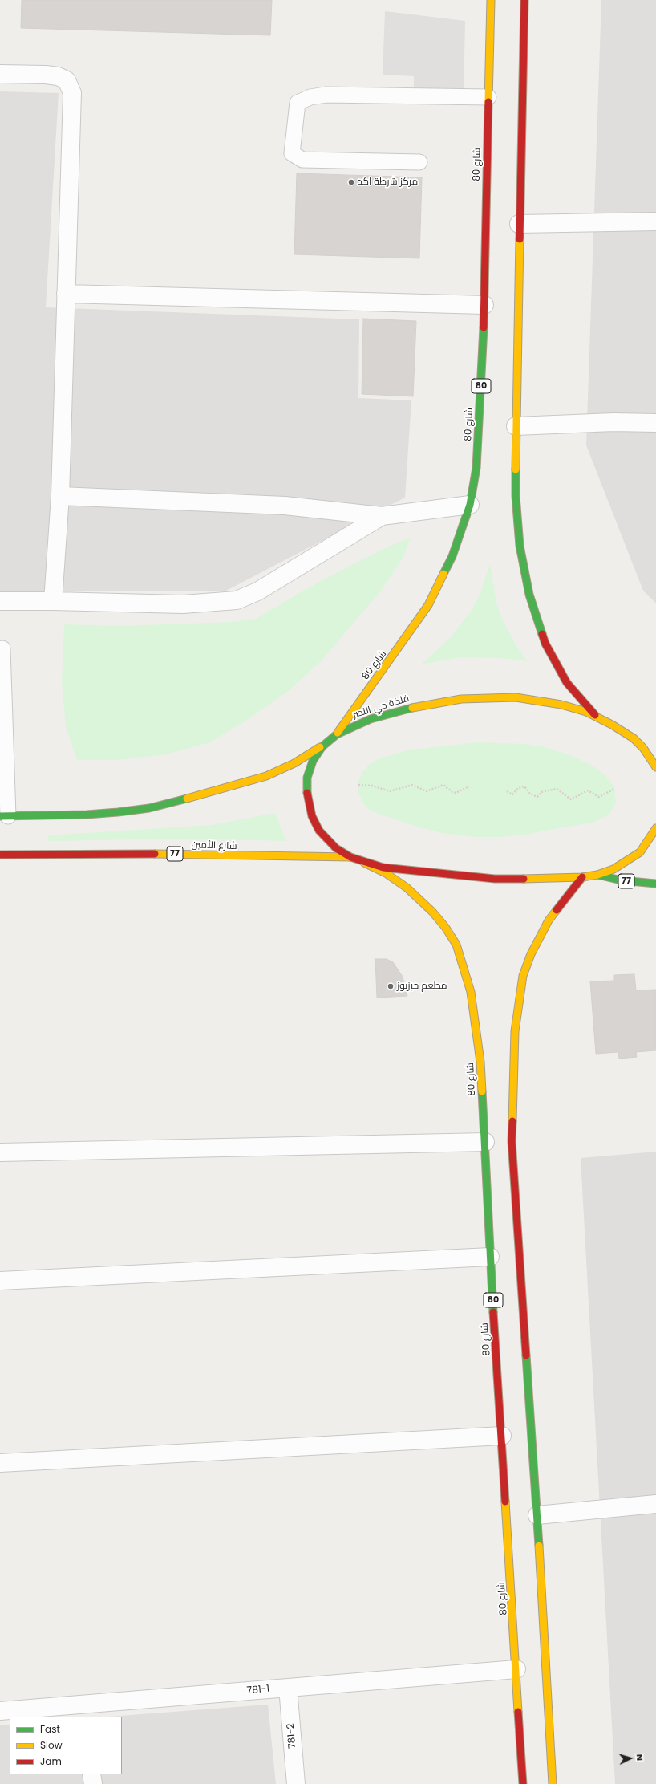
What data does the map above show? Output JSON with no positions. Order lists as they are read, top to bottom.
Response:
{
  "streets": {
    "main road": [
      "شارع 80",
      "80",
      "فلكة حي النصر",
      "شارع الأمين",
      "77"
    ],
    "street": ["781-1", "781-2"]
  },
  "crossings": [
    ["شارع 80", "فلكة حي النصر"],
    ["شارع 80", "781-1"],
    ["فلكة حي النصر", "شارع الأمين"],
    ["فلكة حي النصر", "77"],
    ["781-1", "781-2"]
  ],
  "places": ["مركز شرطة اكد", "مطعم حبزبوز"],
  "legend": ["Fast", "Slow", "Jam"],
  "north": "right"
}
